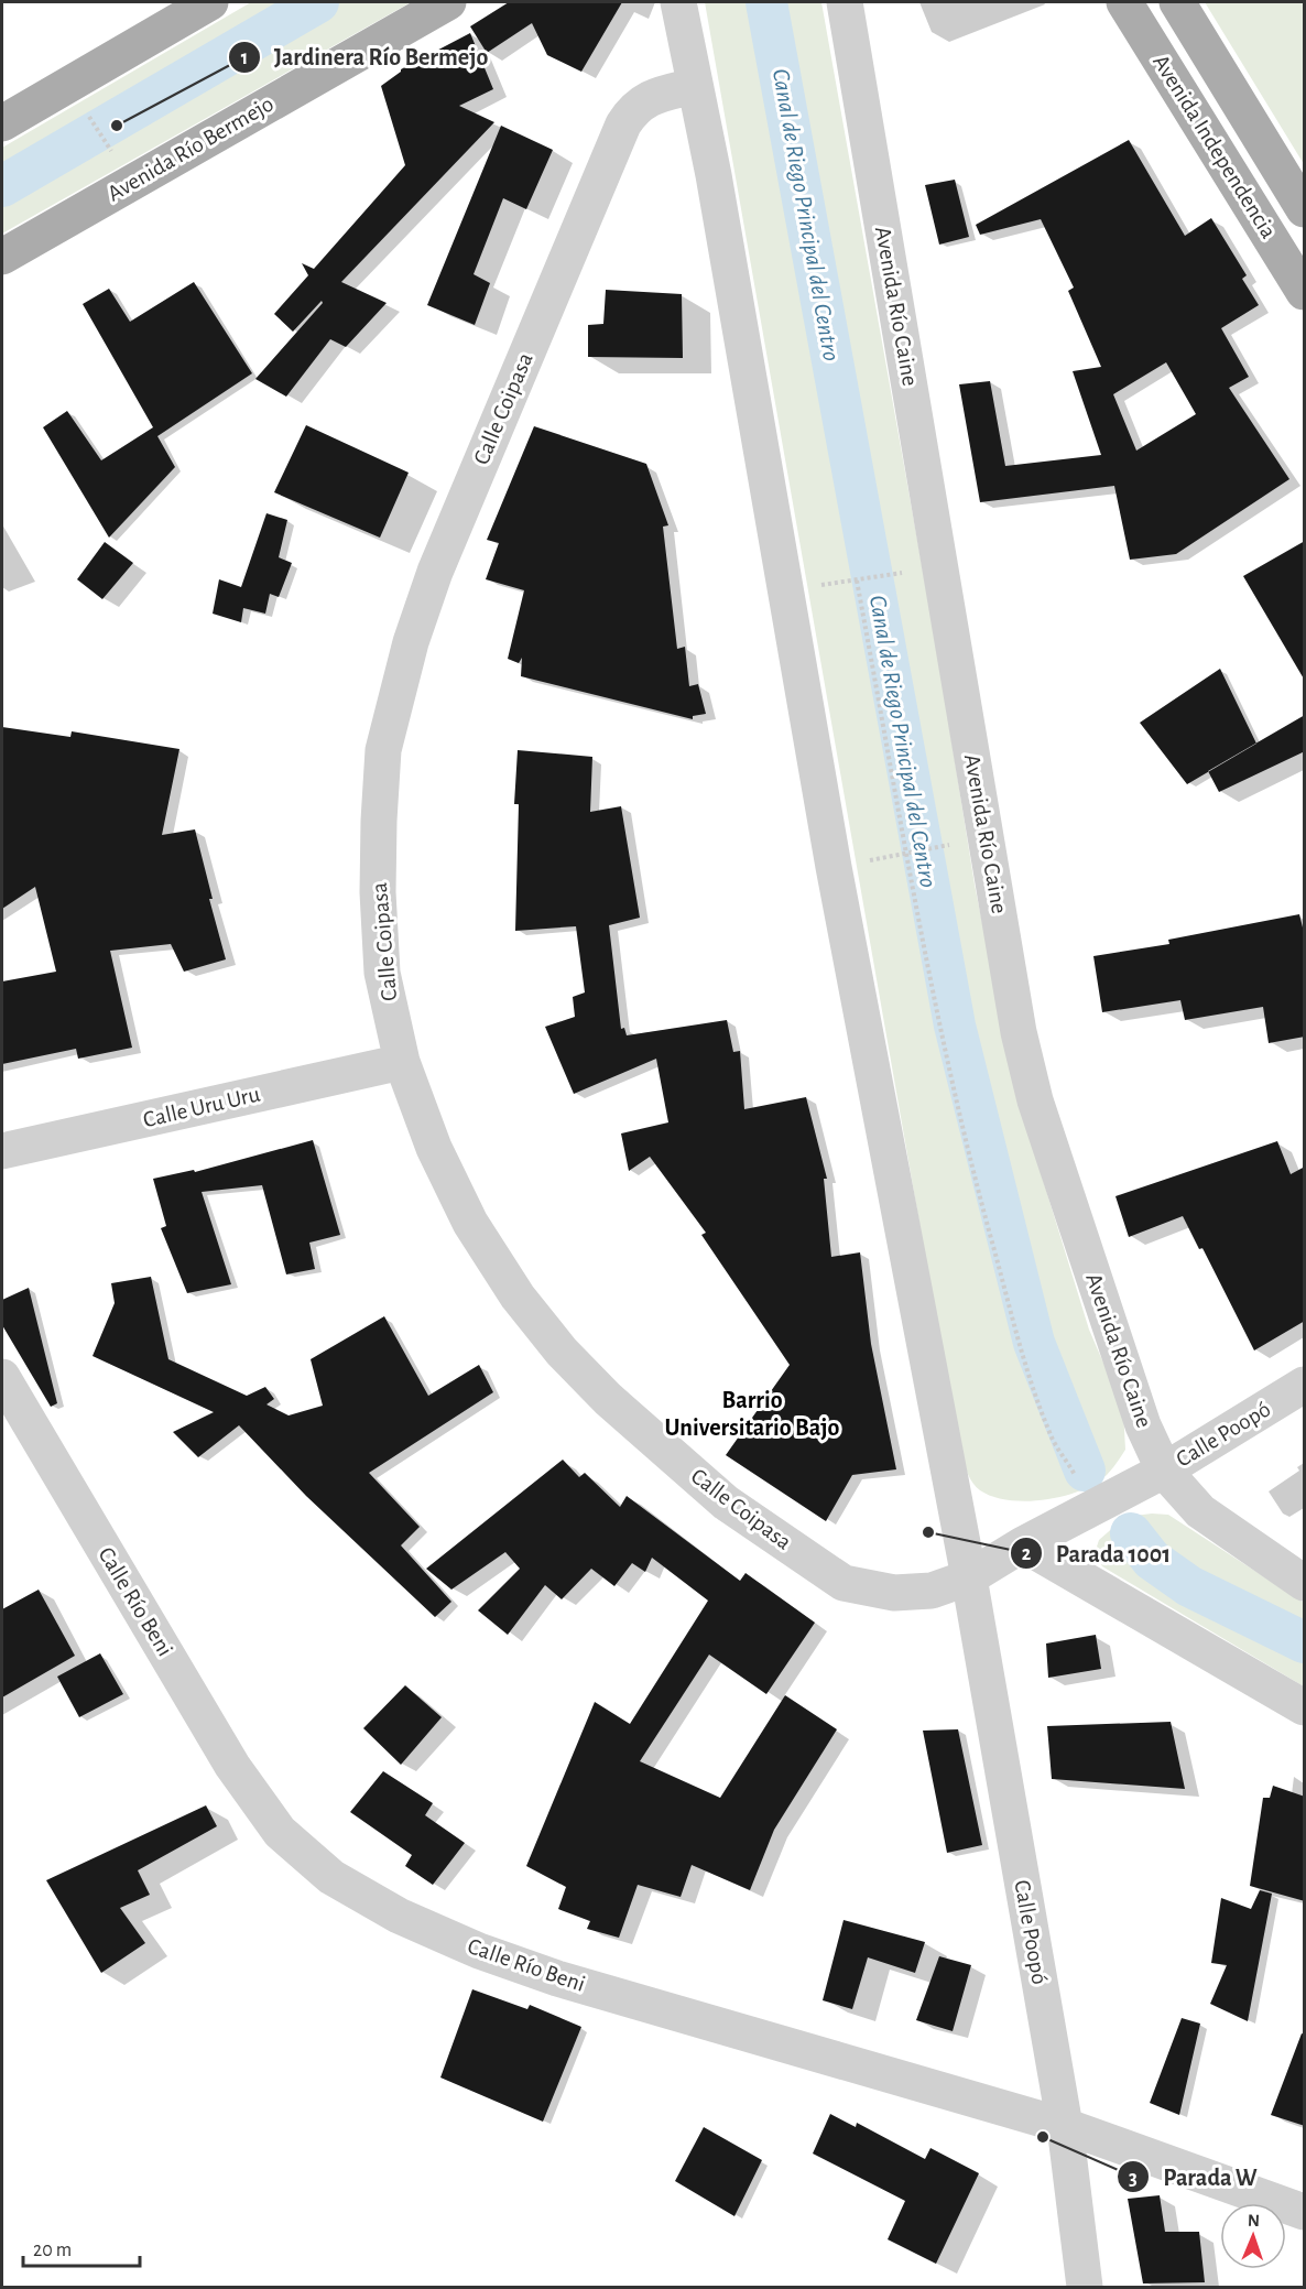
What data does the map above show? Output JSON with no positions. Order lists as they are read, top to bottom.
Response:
{
  "streets": {
    "main road": ["Avenida Independencia", "Avenida Río Bermejo"],
    "street": [
      "Avenida Río Caine",
      "Calle Coipasa",
      "Calle Uru Uru",
      "Calle Poopó",
      "Calle Río Beni"
    ]
  },
  "crossings": [
    ["Avenida Río Caine", "Calle Poopó"],
    ["Calle Coipasa", "Calle Uru Uru"],
    ["Calle Coipasa", "Calle Poopó"],
    ["Calle Poopó", "Calle Río Beni"]
  ],
  "districts": ["Barrio Universitario Bajo"],
  "water": ["Canal de Riego Principal del Centro"],
  "places": ["Jardinera Río Bermejo", "Parada 1001", "Parada W"],
  "scale_bar": "20 m",
  "north": "top"
}
